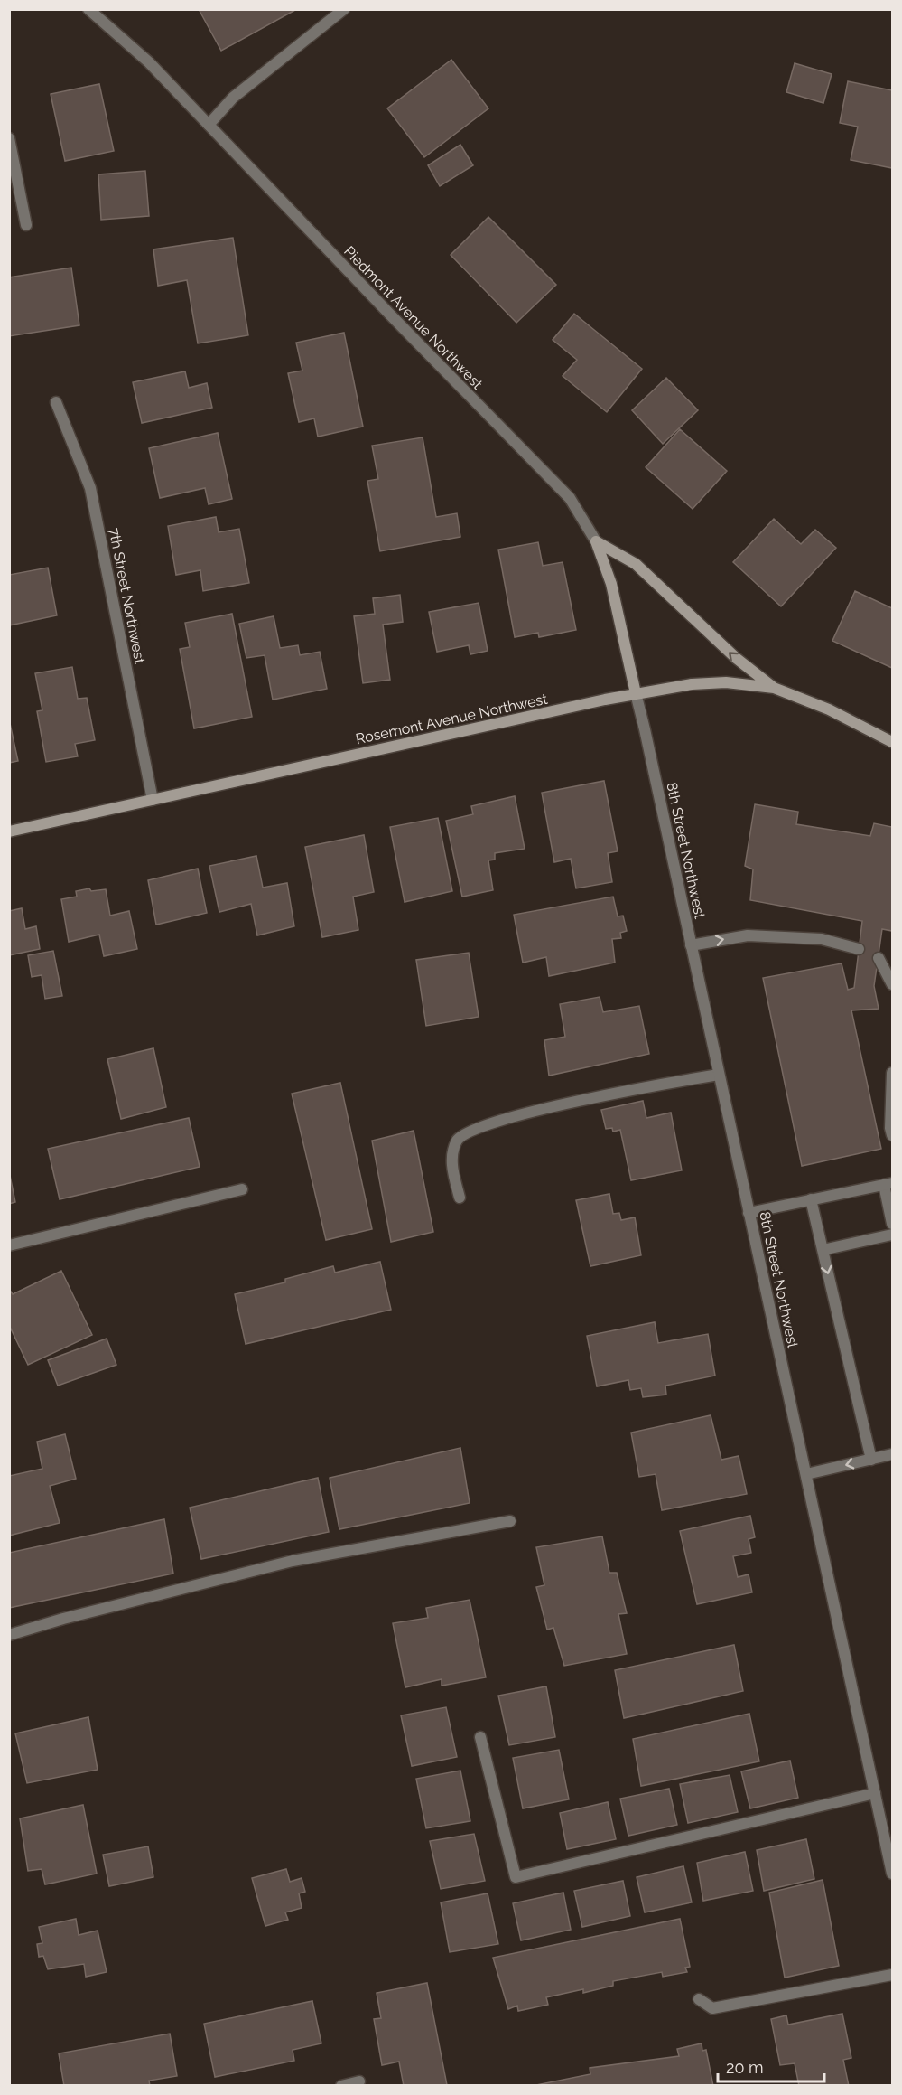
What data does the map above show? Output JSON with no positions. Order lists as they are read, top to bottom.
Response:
{
  "streets": {
    "street": [
      "Piedmont Avenue Northwest",
      "7th Street Northwest",
      "Rosemont Avenue Northwest",
      "8th Street Northwest"
    ]
  },
  "crossings": [
    ["Piedmont Avenue Northwest", "Rosemont Avenue Northwest"],
    ["Piedmont Avenue Northwest", "8th Street Northwest"],
    ["7th Street Northwest", "Rosemont Avenue Northwest"],
    ["Rosemont Avenue Northwest", "8th Street Northwest"]
  ],
  "scale_bar": "20 m"
}
